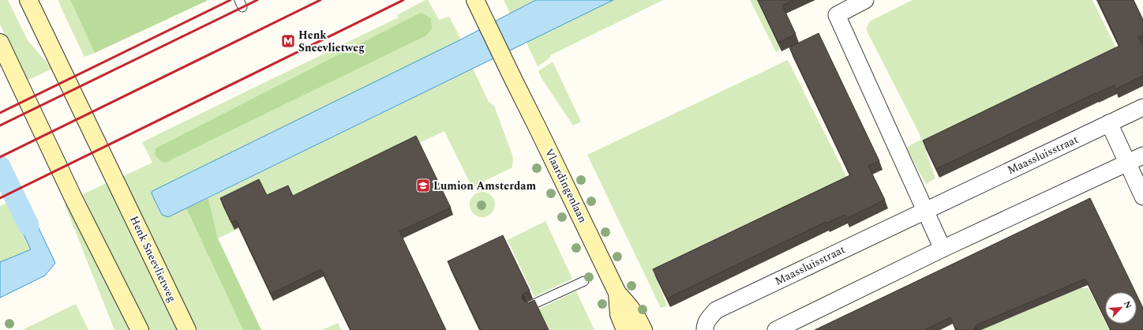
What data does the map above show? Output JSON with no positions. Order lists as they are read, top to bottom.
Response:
{
  "streets": {
    "main road": ["Vlaardingenlaan", "Henk Sneevlietweg"],
    "street": ["Maassluisstraat"]
  },
  "places": {
    "metro station": ["Henk Sneevlietweg"],
    "school or university": ["Lumion Amsterdam"]
  },
  "north": "top right"
}
